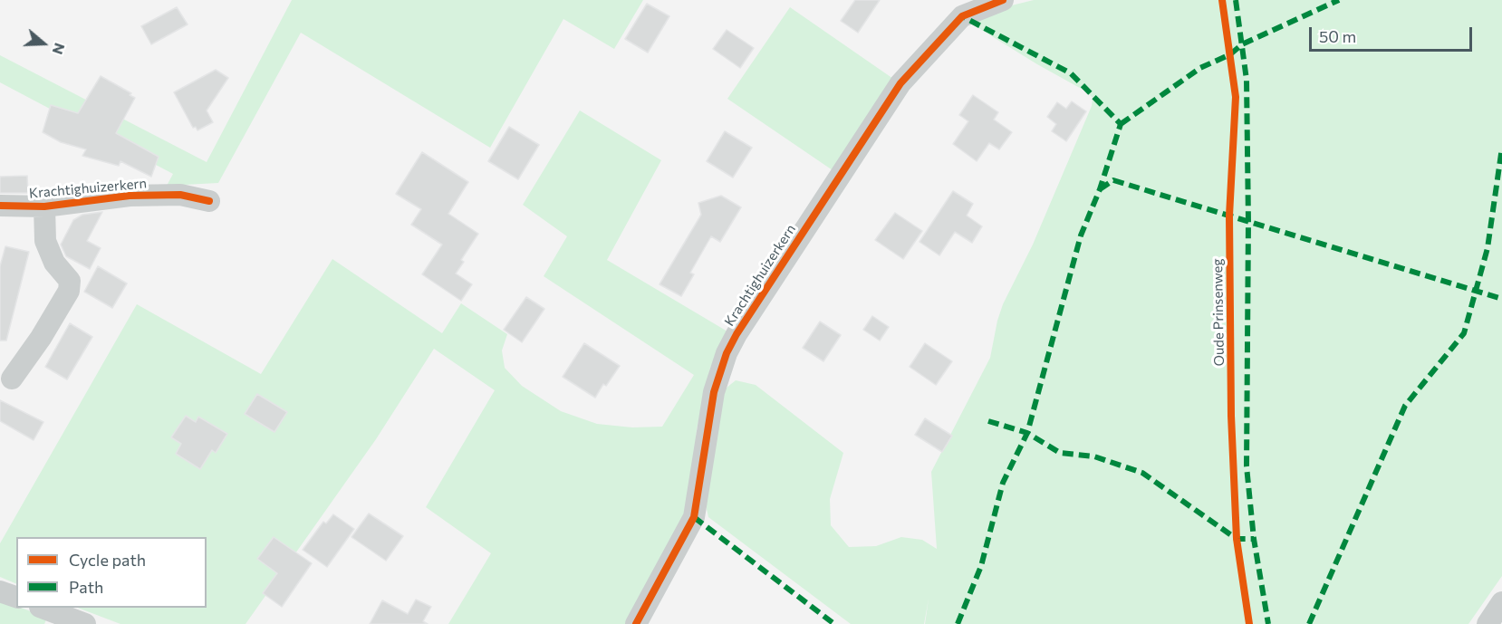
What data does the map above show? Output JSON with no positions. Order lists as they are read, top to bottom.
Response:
{
  "streets": {
    "street": ["Krachtighuizerkern"],
    "cycle path": ["Oude Prinsenweg"]
  },
  "legend": ["Cycle path", "Path"],
  "scale_bar": "50 m",
  "north": "right"
}
